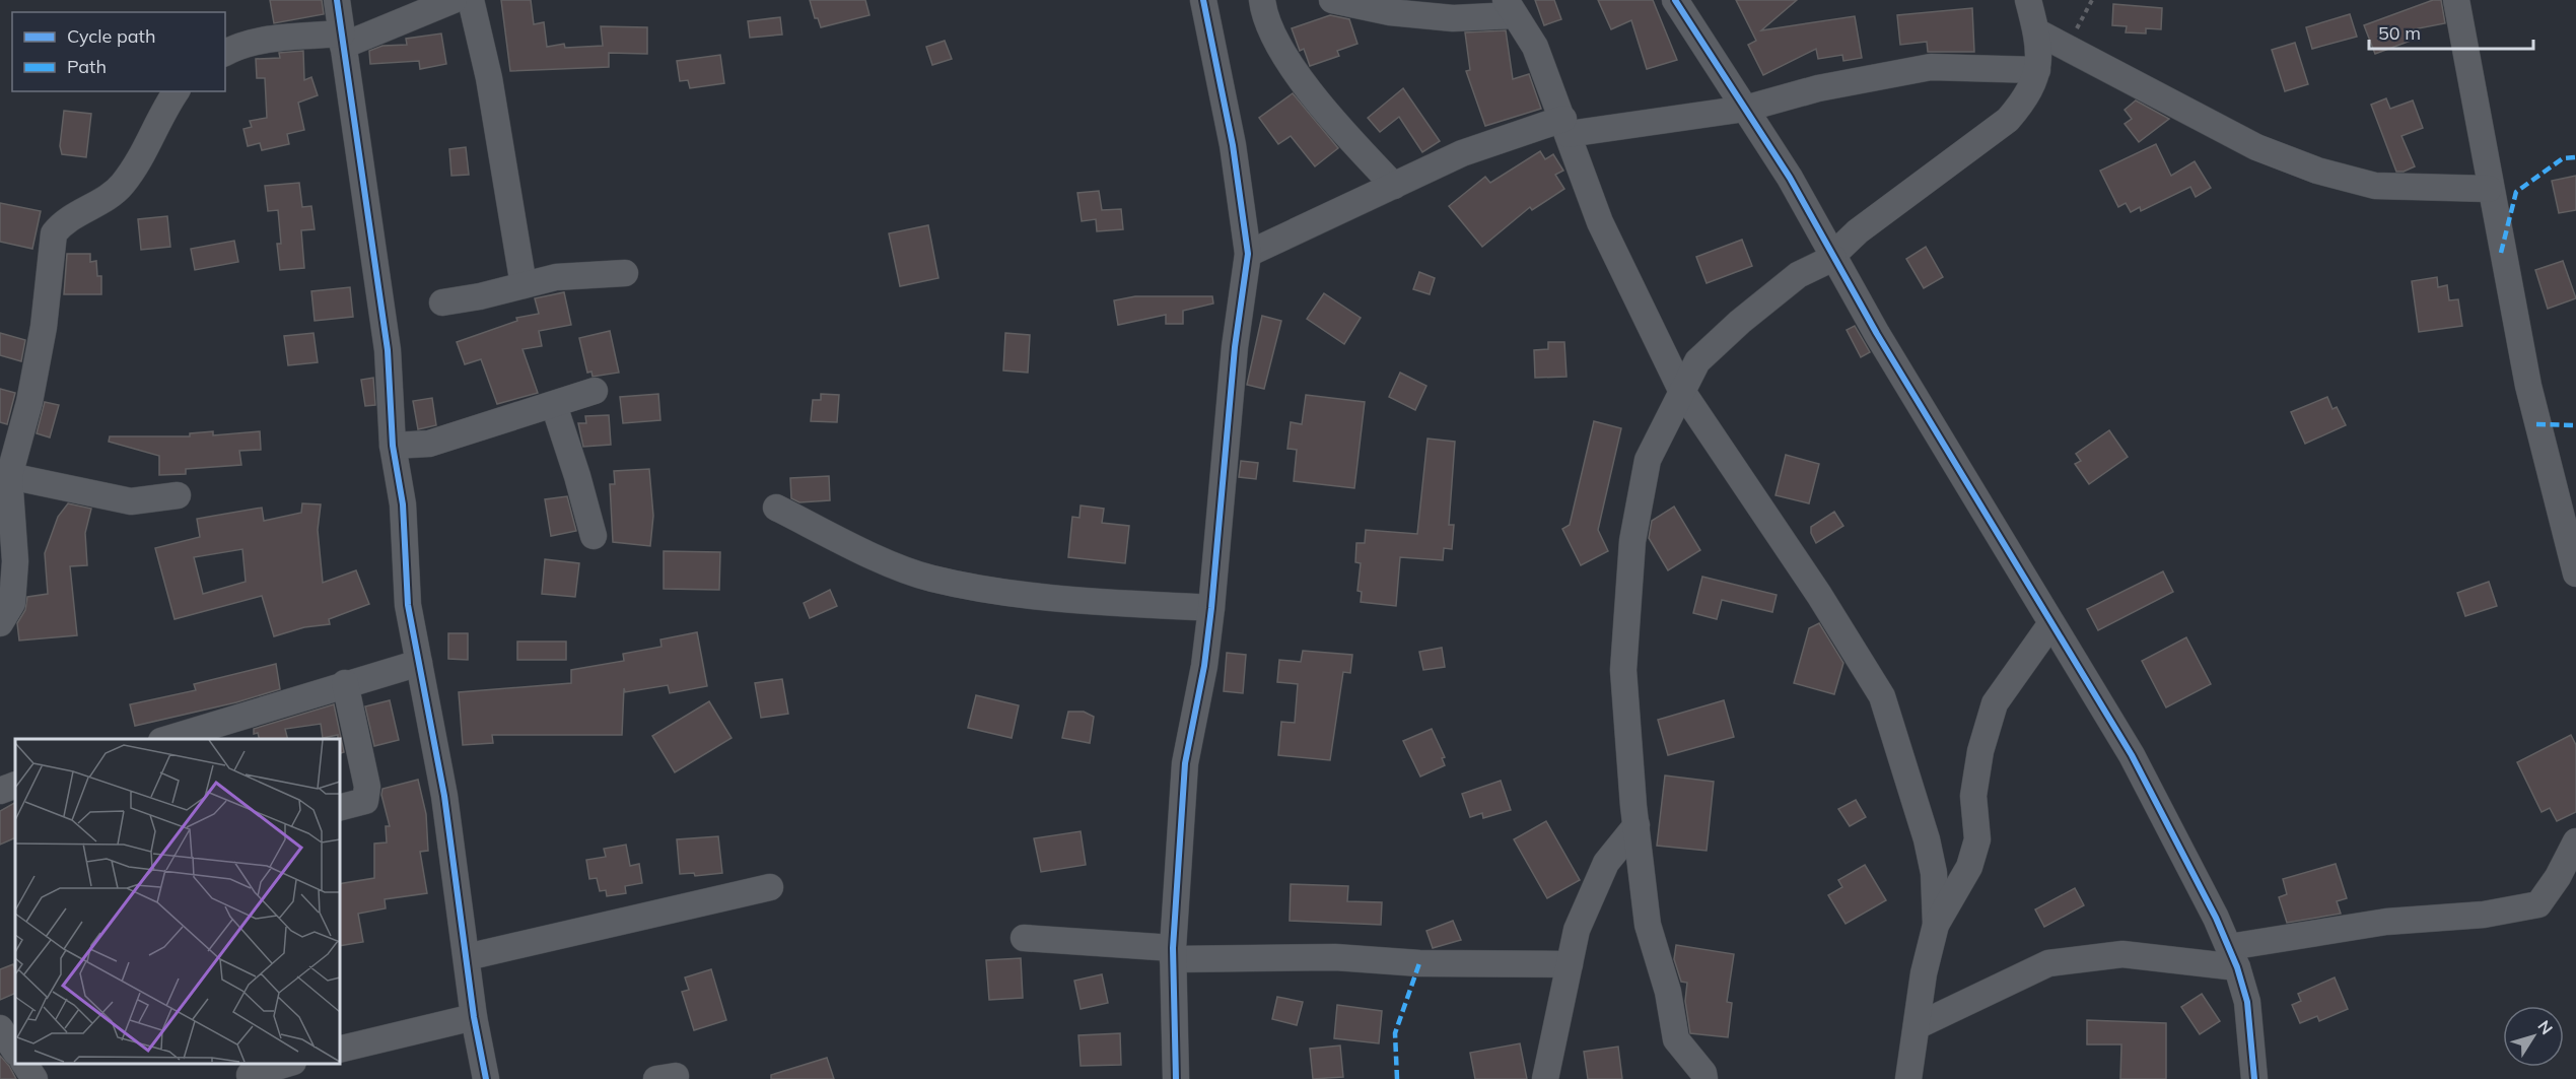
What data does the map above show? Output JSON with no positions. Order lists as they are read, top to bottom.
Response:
{
  "legend": ["Cycle path", "Path"],
  "scale_bar": "50 m",
  "north": "top right"
}
